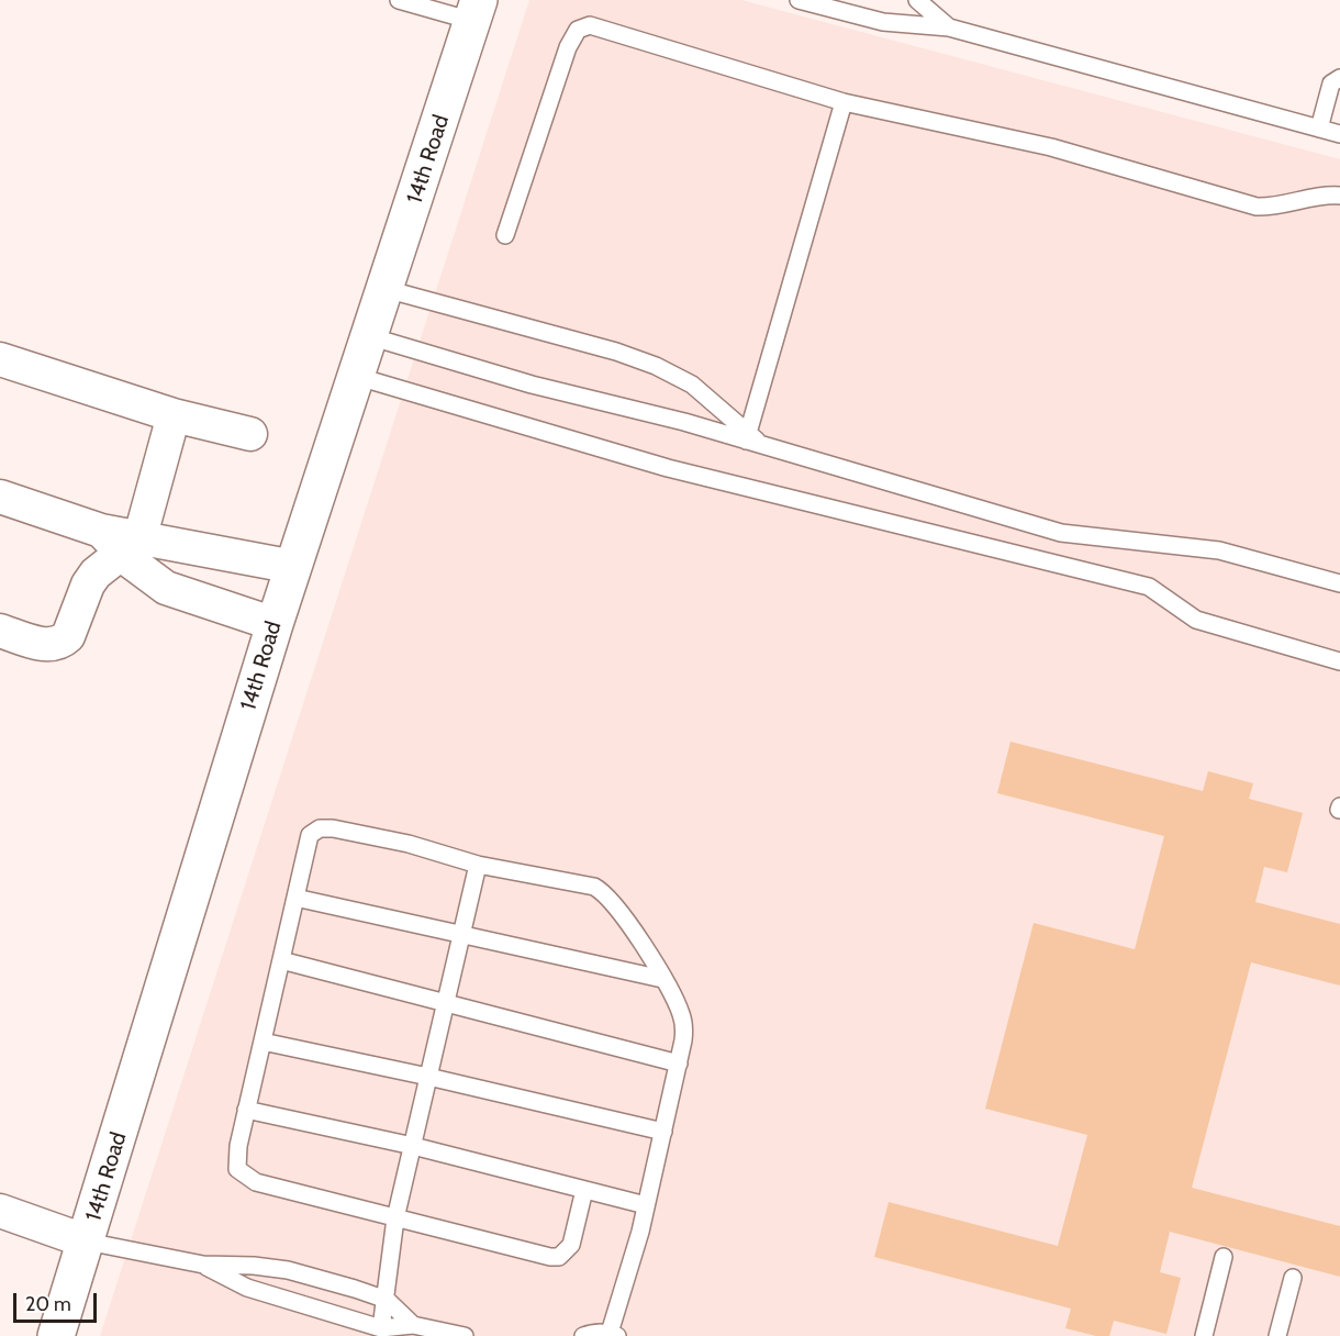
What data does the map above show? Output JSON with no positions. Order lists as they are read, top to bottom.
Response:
{
  "streets": {
    "street": ["14th Road"]
  },
  "scale_bar": "20 m"
}
